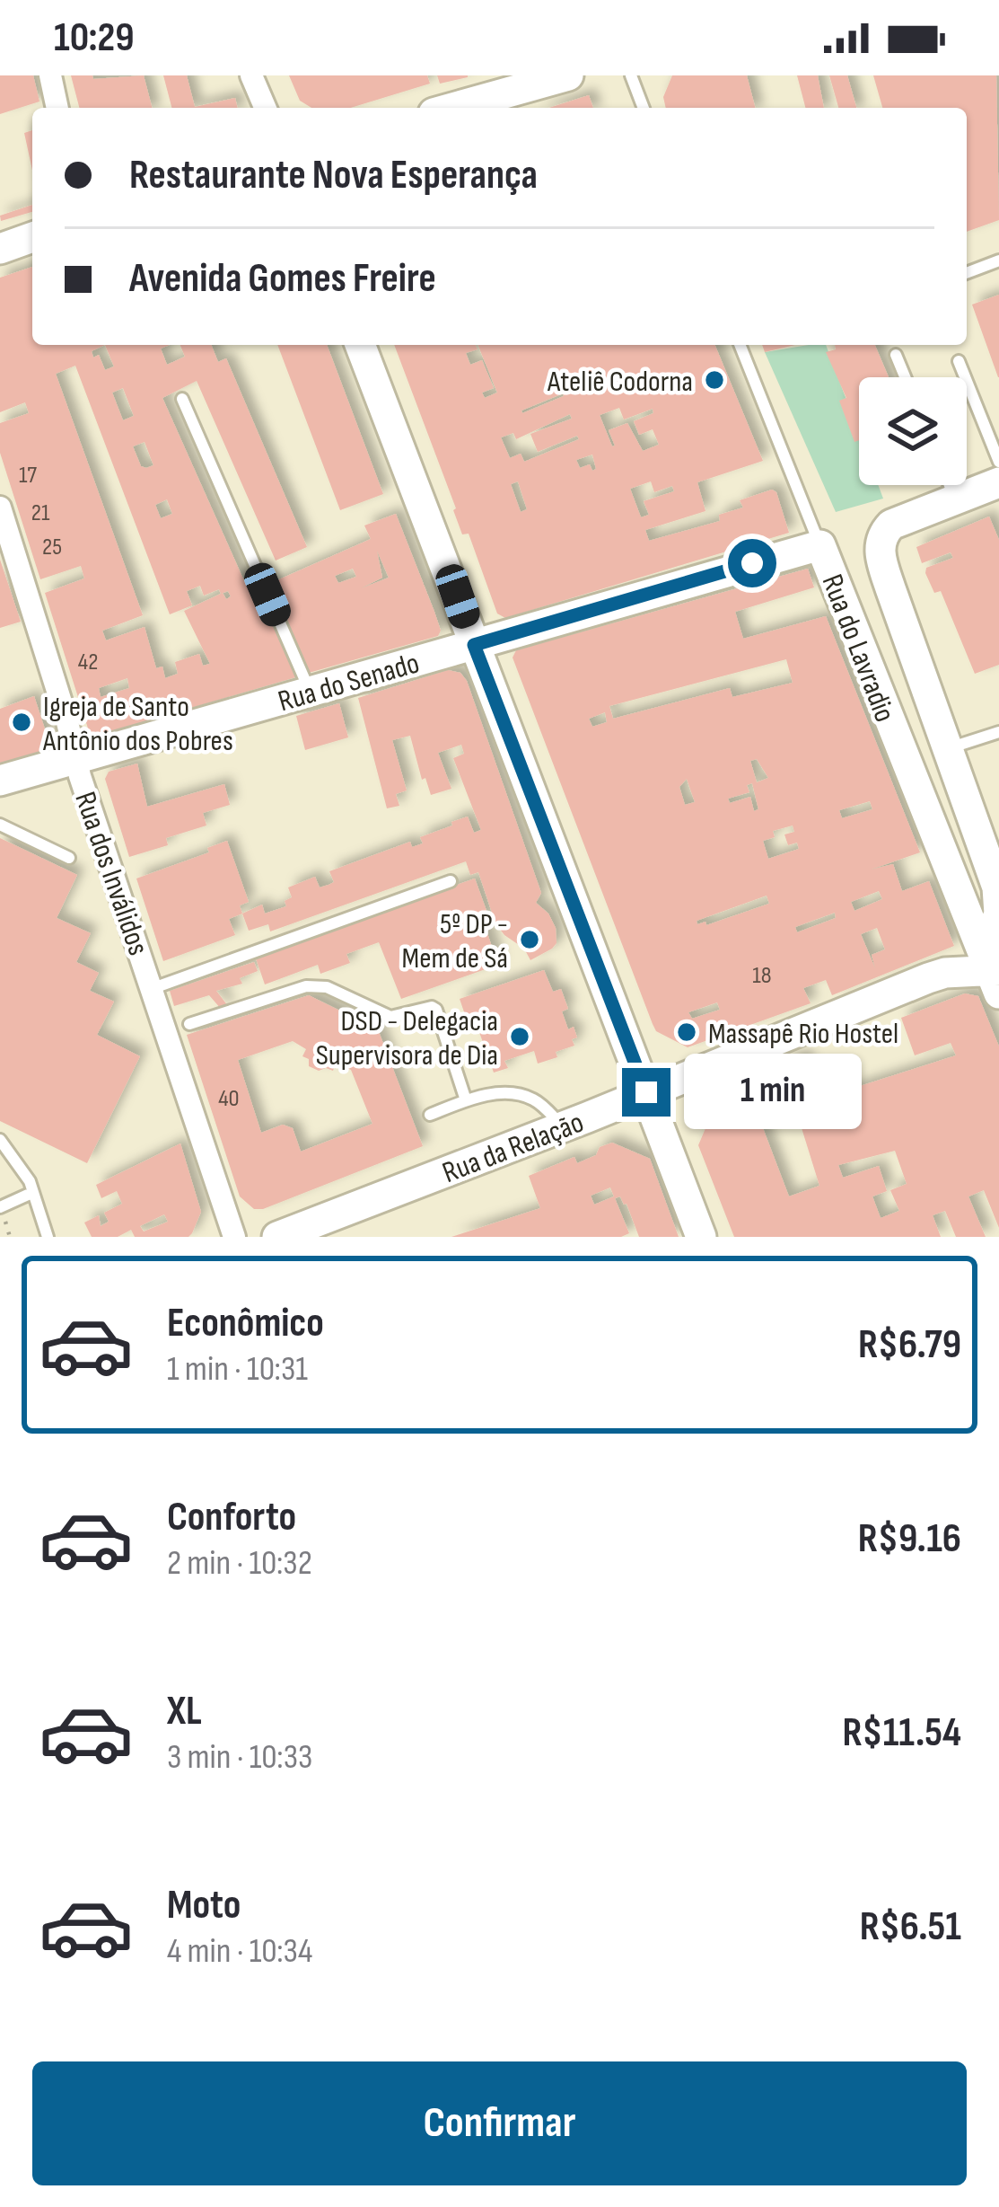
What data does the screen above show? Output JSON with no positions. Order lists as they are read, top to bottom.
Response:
{
  "streets": {
    "street": [
      "Rua do Lavradio",
      "Rua do Senado",
      "Rua dos Inválidos",
      "Rua da Relação"
    ]
  },
  "crossings": [
    ["Rua do Lavradio", "Rua do Senado"],
    ["Rua do Lavradio", "Rua da Relação"],
    ["Rua do Senado", "Rua dos Inválidos"]
  ],
  "places": [
    "Ateliê Codorna",
    "Igreja de Santo Antônio dos Pobres",
    "5º DP - Mem de Sá",
    "Massapê Rio Hostel",
    "DSD - Delegacia Supervisora de Dia"
  ],
  "house_numbers": [
    "17",
    "21",
    "25",
    "42",
    "18",
    "40"
  ],
  "page": {
    "status": "10:29",
    "banner": ["Restaurante Nova Esperança", "Avenida Gomes Freire"],
    "bubble": "1 min",
    "list": [
      {
        "name": "Econômico",
        "note": "1 min · 10:31",
        "value": "R$6.79"
      },
      {
        "name": "Conforto",
        "note": "2 min · 10:32",
        "value": "R$9.16"
      },
      {
        "name": "XL",
        "note": "3 min · 10:33",
        "value": "R$11.54"
      },
      {
        "name": "Moto",
        "note": "4 min · 10:34",
        "value": "R$6.51"
      }
    ],
    "buttons": "Confirmar"
  }
}
